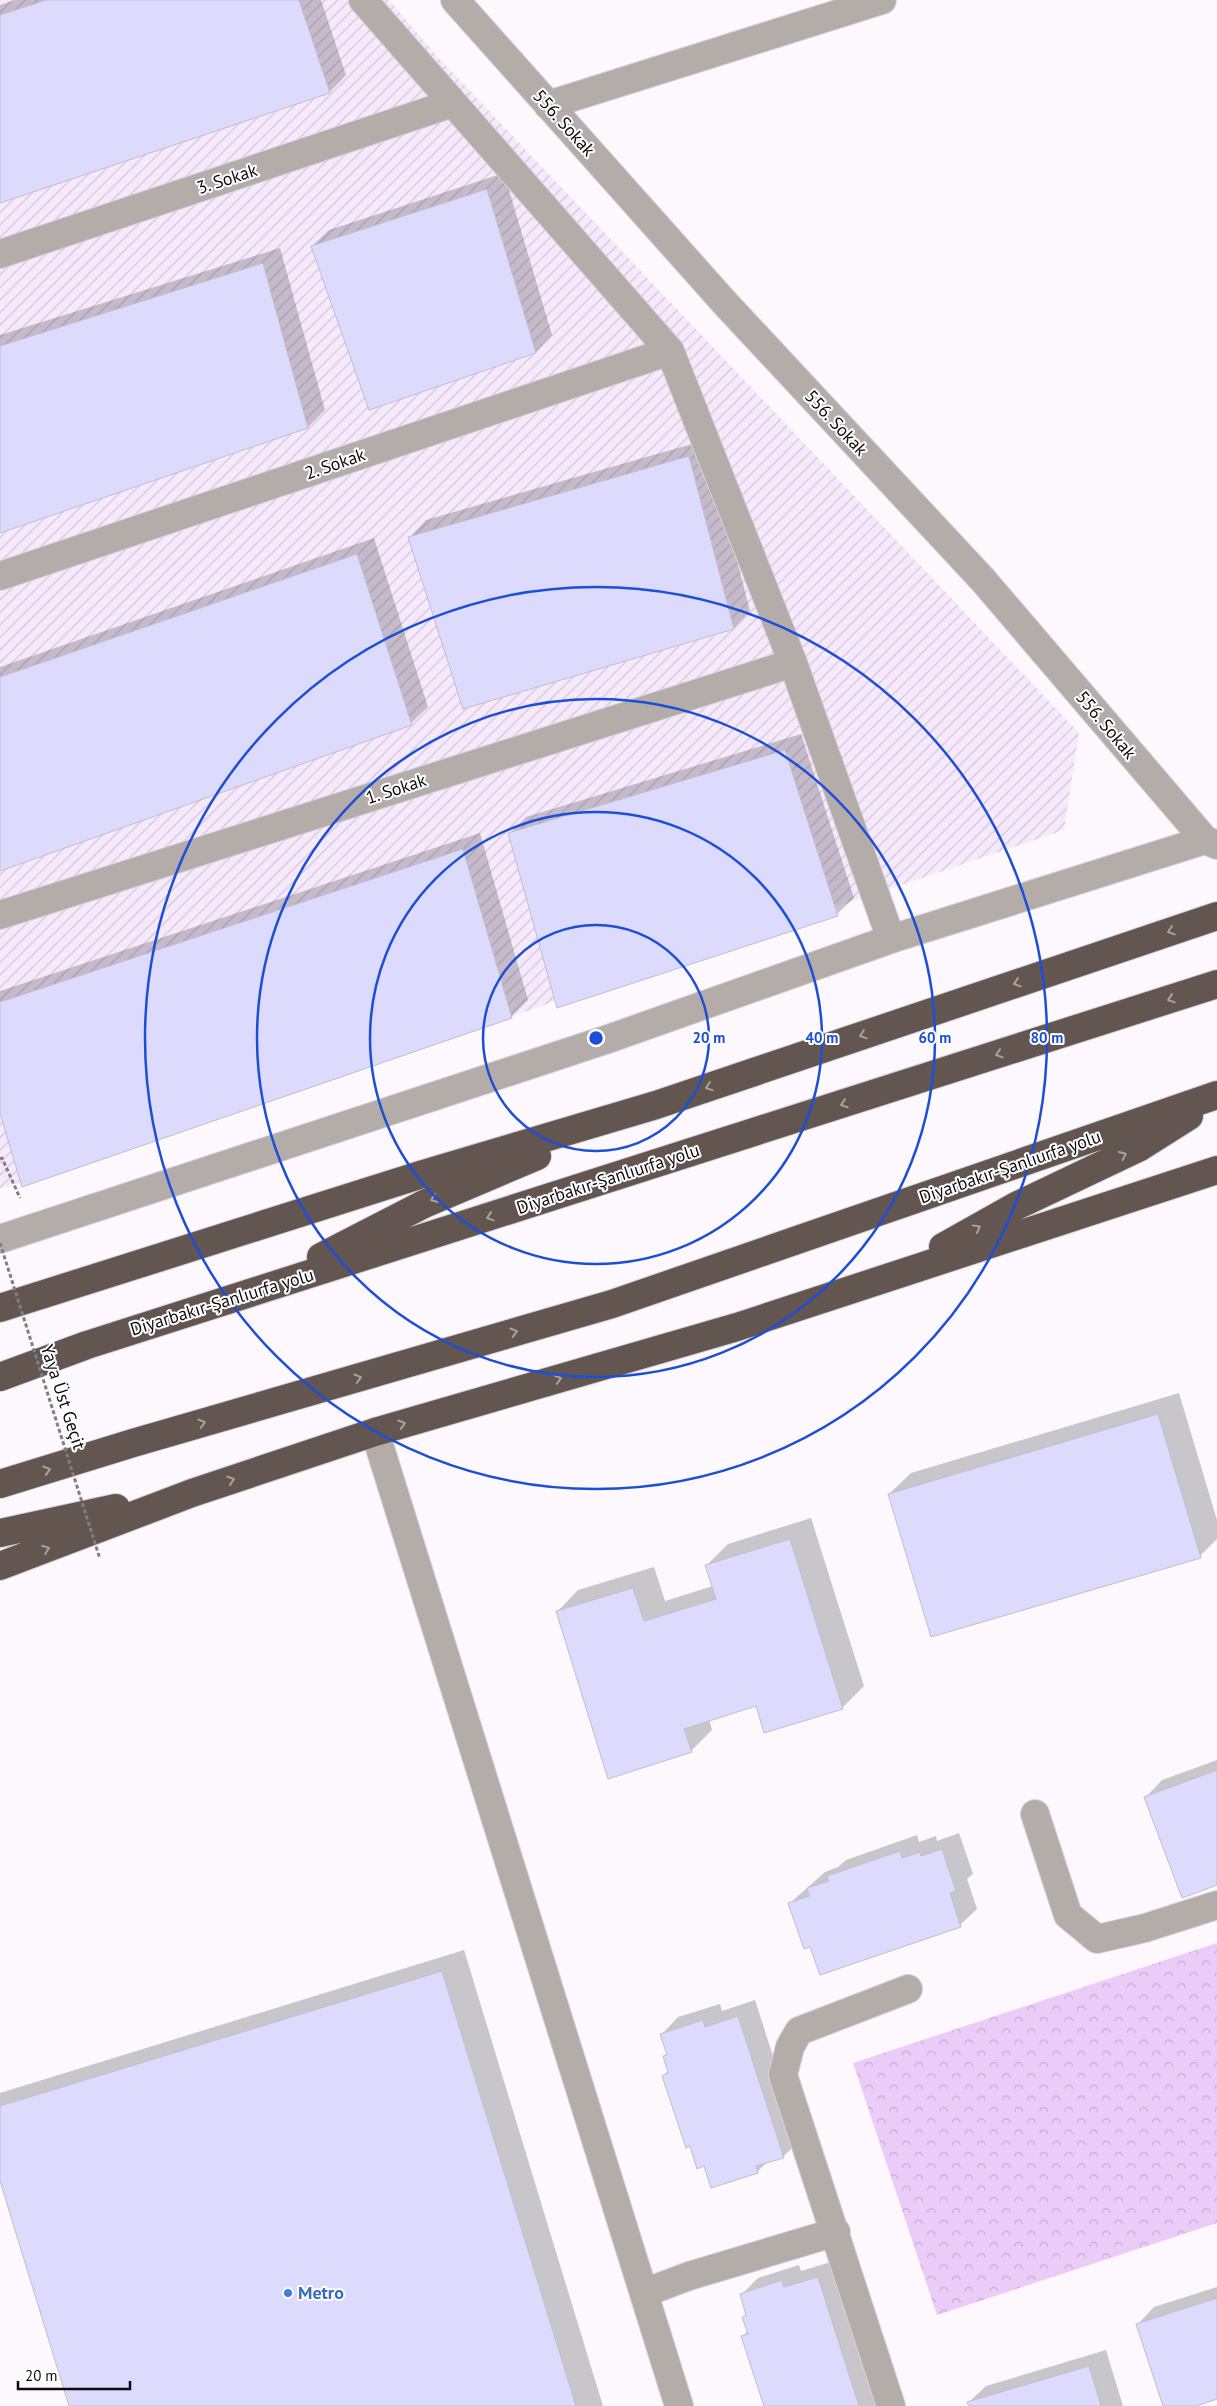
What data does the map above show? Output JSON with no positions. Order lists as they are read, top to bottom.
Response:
{
  "streets": {
    "highway": ["Diyarbakır-Şanlıurfa yolu"],
    "street": [
      "556. Sokak",
      "3. Sokak",
      "2. Sokak",
      "1. Sokak"
    ],
    "path": ["Yaya Üst Geçit"]
  },
  "places": ["Metro"],
  "scale_bar": "20 m",
  "rings": [
    "20 m",
    "40 m",
    "60 m",
    "80 m"
  ]
}
